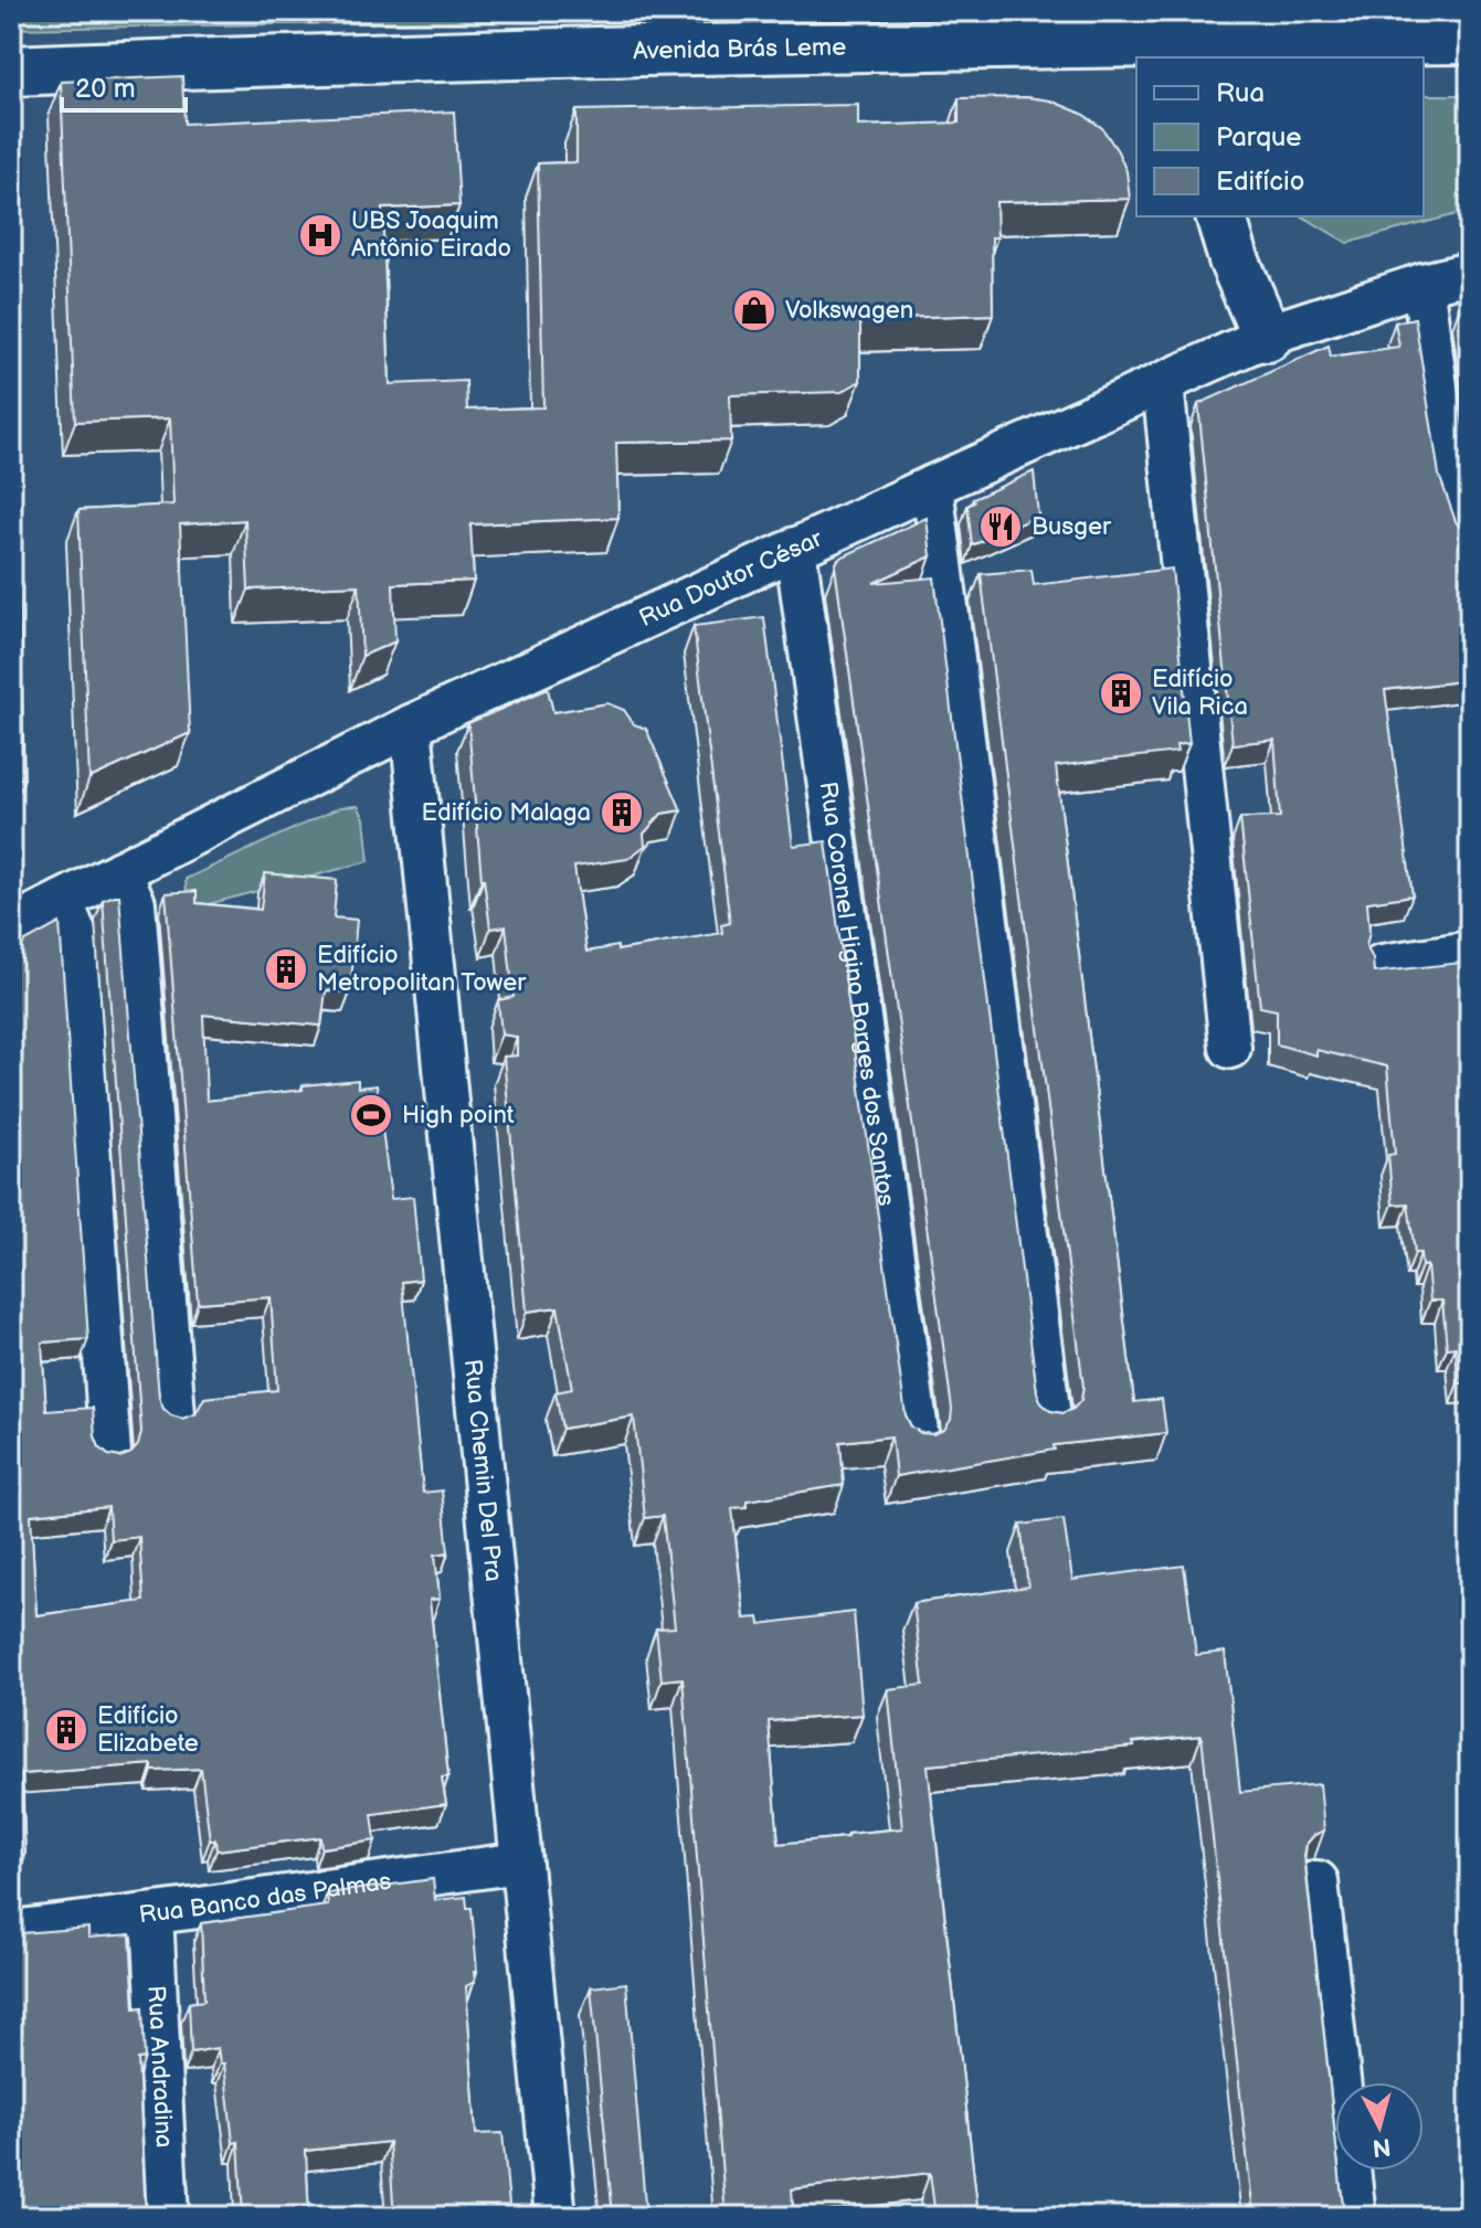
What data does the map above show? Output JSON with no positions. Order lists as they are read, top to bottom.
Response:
{
  "streets": {
    "main road": ["Avenida Brás Leme"],
    "street": [
      "Rua Doutor César",
      "Rua Coronel Higino Borges dos Santos",
      "Rua Chemin Del Pra",
      "Rua Banco das Palmas",
      "Rua Andradina"
    ]
  },
  "crossings": [
    ["Rua Doutor César", "Rua Coronel Higino Borges dos Santos"],
    ["Rua Doutor César", "Rua Chemin Del Pra"],
    ["Rua Chemin Del Pra", "Rua Banco das Palmas"],
    ["Rua Banco das Palmas", "Rua Andradina"]
  ],
  "places": {
    "hospital": ["UBS Joaquim Antônio Eirado"],
    "shop": ["Volkswagen"],
    "restaurant": ["Busger"],
    "building": [
      "Edifício Vila Rica",
      "Edifício Malaga",
      "Edifício Metropolitan Tower",
      "Edifício Elizabete"
    ],
    "sports": ["High point"]
  },
  "legend": ["Rua", "Parque", "Edifício"],
  "scale_bar": "20 m",
  "north": "bottom"
}
